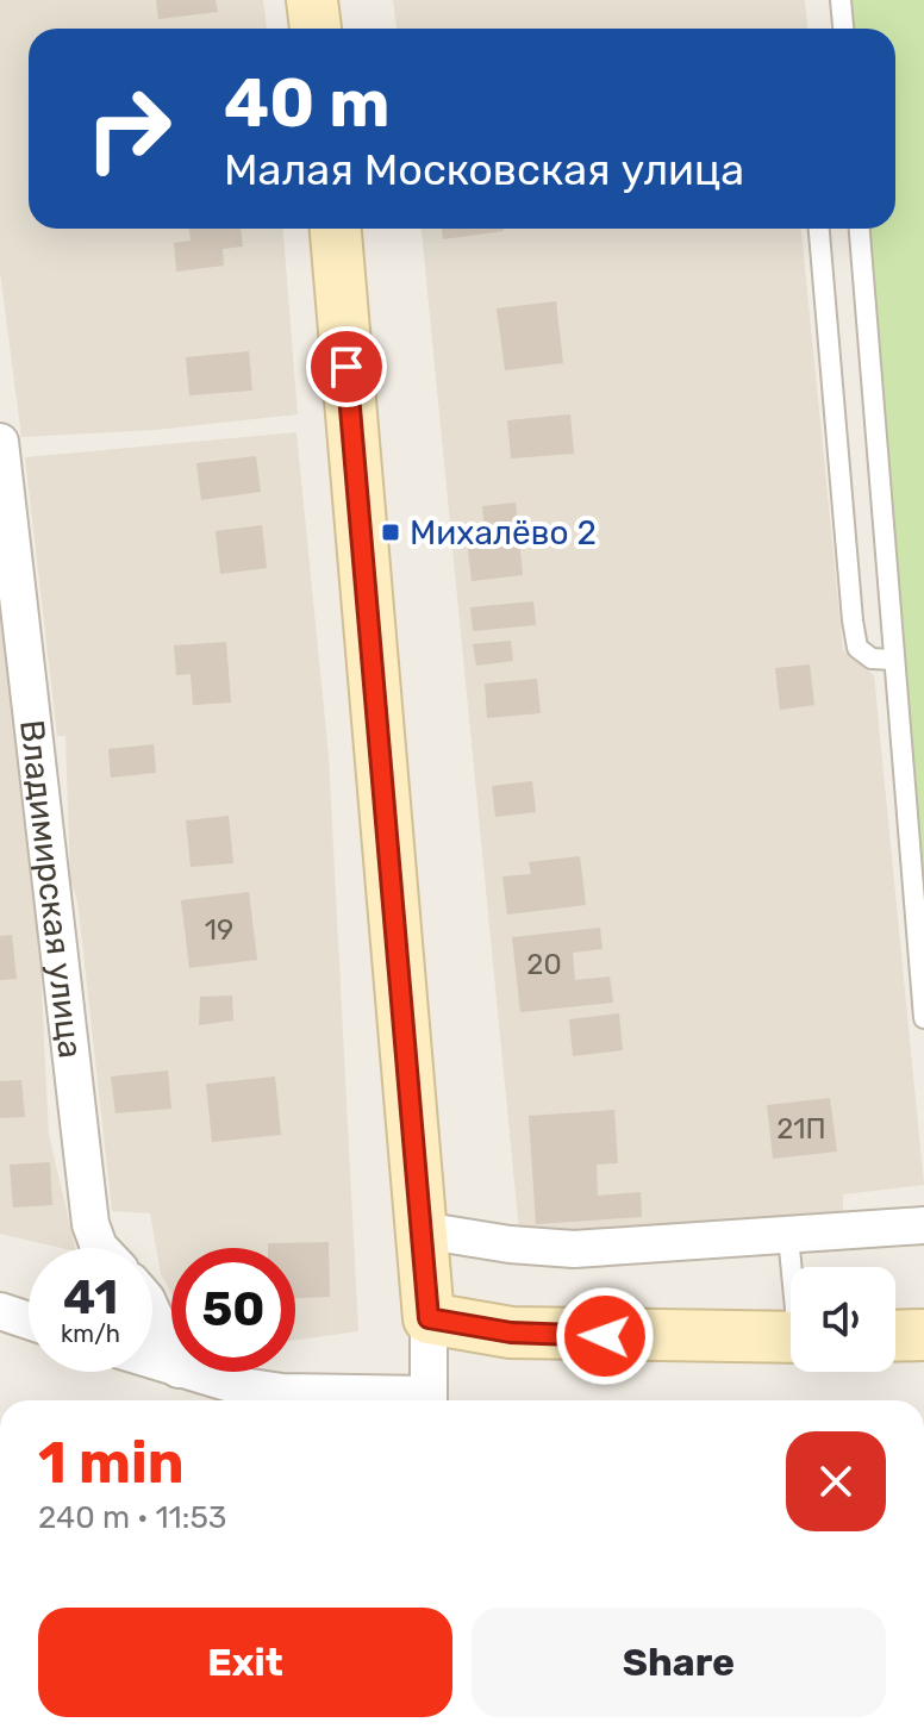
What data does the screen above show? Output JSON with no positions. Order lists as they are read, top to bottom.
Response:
{
  "streets": {
    "street": ["Владимирская улица"]
  },
  "places": {
    "transit": ["Михалёво 2"]
  },
  "house_numbers": ["19", "20", "21П"],
  "page": {
    "turn": ["40 m", "Малая Московская улица"],
    "speed": "41 km/h",
    "limit": "50",
    "heading": ["1 min", "240 m · 11:53"],
    "buttons": ["Exit", "Share"]
  }
}
